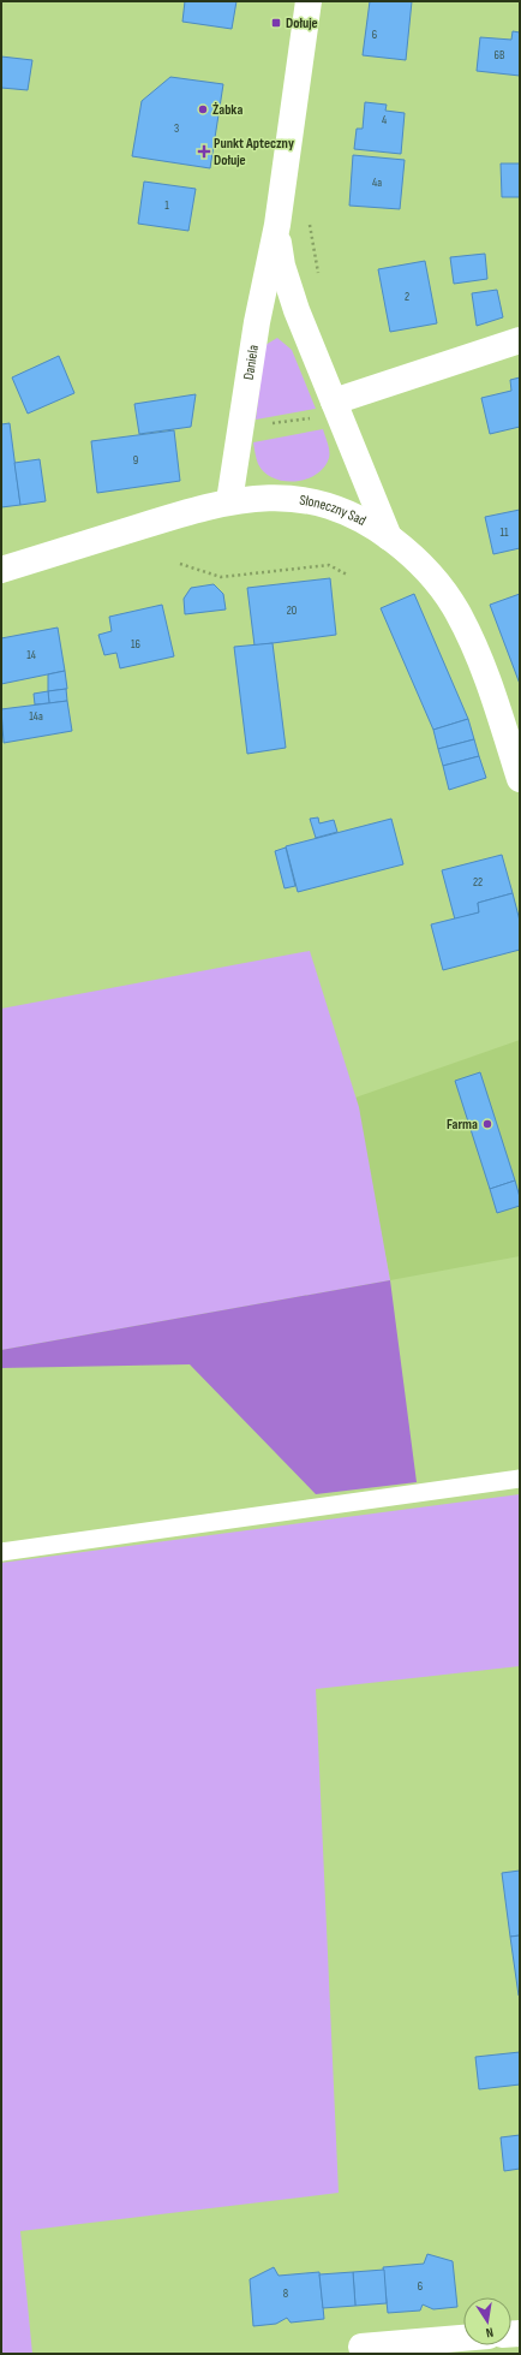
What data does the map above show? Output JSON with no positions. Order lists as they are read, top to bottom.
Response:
{
  "streets": {
    "street": ["Daniela", "Słoneczny Sad"]
  },
  "crossings": [
    ["Daniela", "Słoneczny Sad"]
  ],
  "places": {
    "transit": ["Dołuje"],
    "other": ["Żabka", "Farma"],
    "health": ["Punkt Apteczny Dołuje"]
  },
  "house_numbers": [
    "6",
    "6B",
    "4",
    "3",
    "4a",
    "1",
    "2",
    "9",
    "11",
    "20",
    "16",
    "14",
    "14a",
    "22",
    "6",
    "8"
  ],
  "north": "bottom"
}
